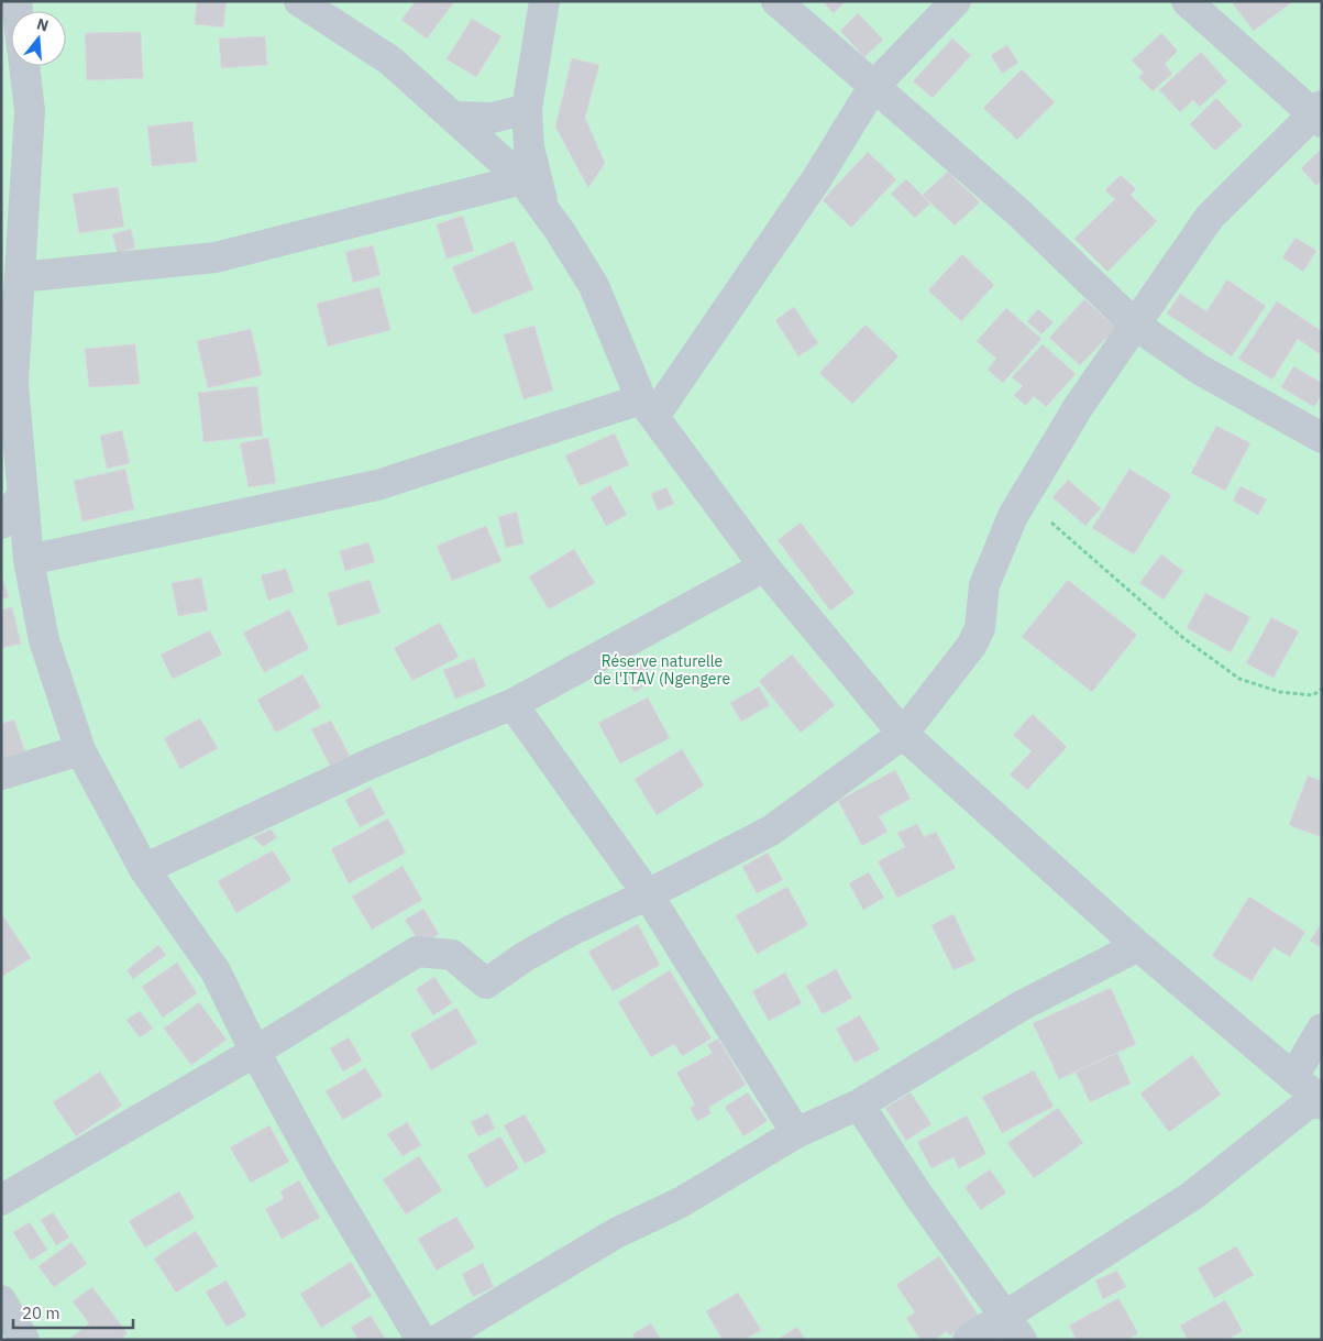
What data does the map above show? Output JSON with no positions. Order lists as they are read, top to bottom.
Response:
{
  "parks": ["Réserve naturelle de l'ITAV (Ngengere"],
  "scale_bar": "20 m",
  "north": "top"
}
